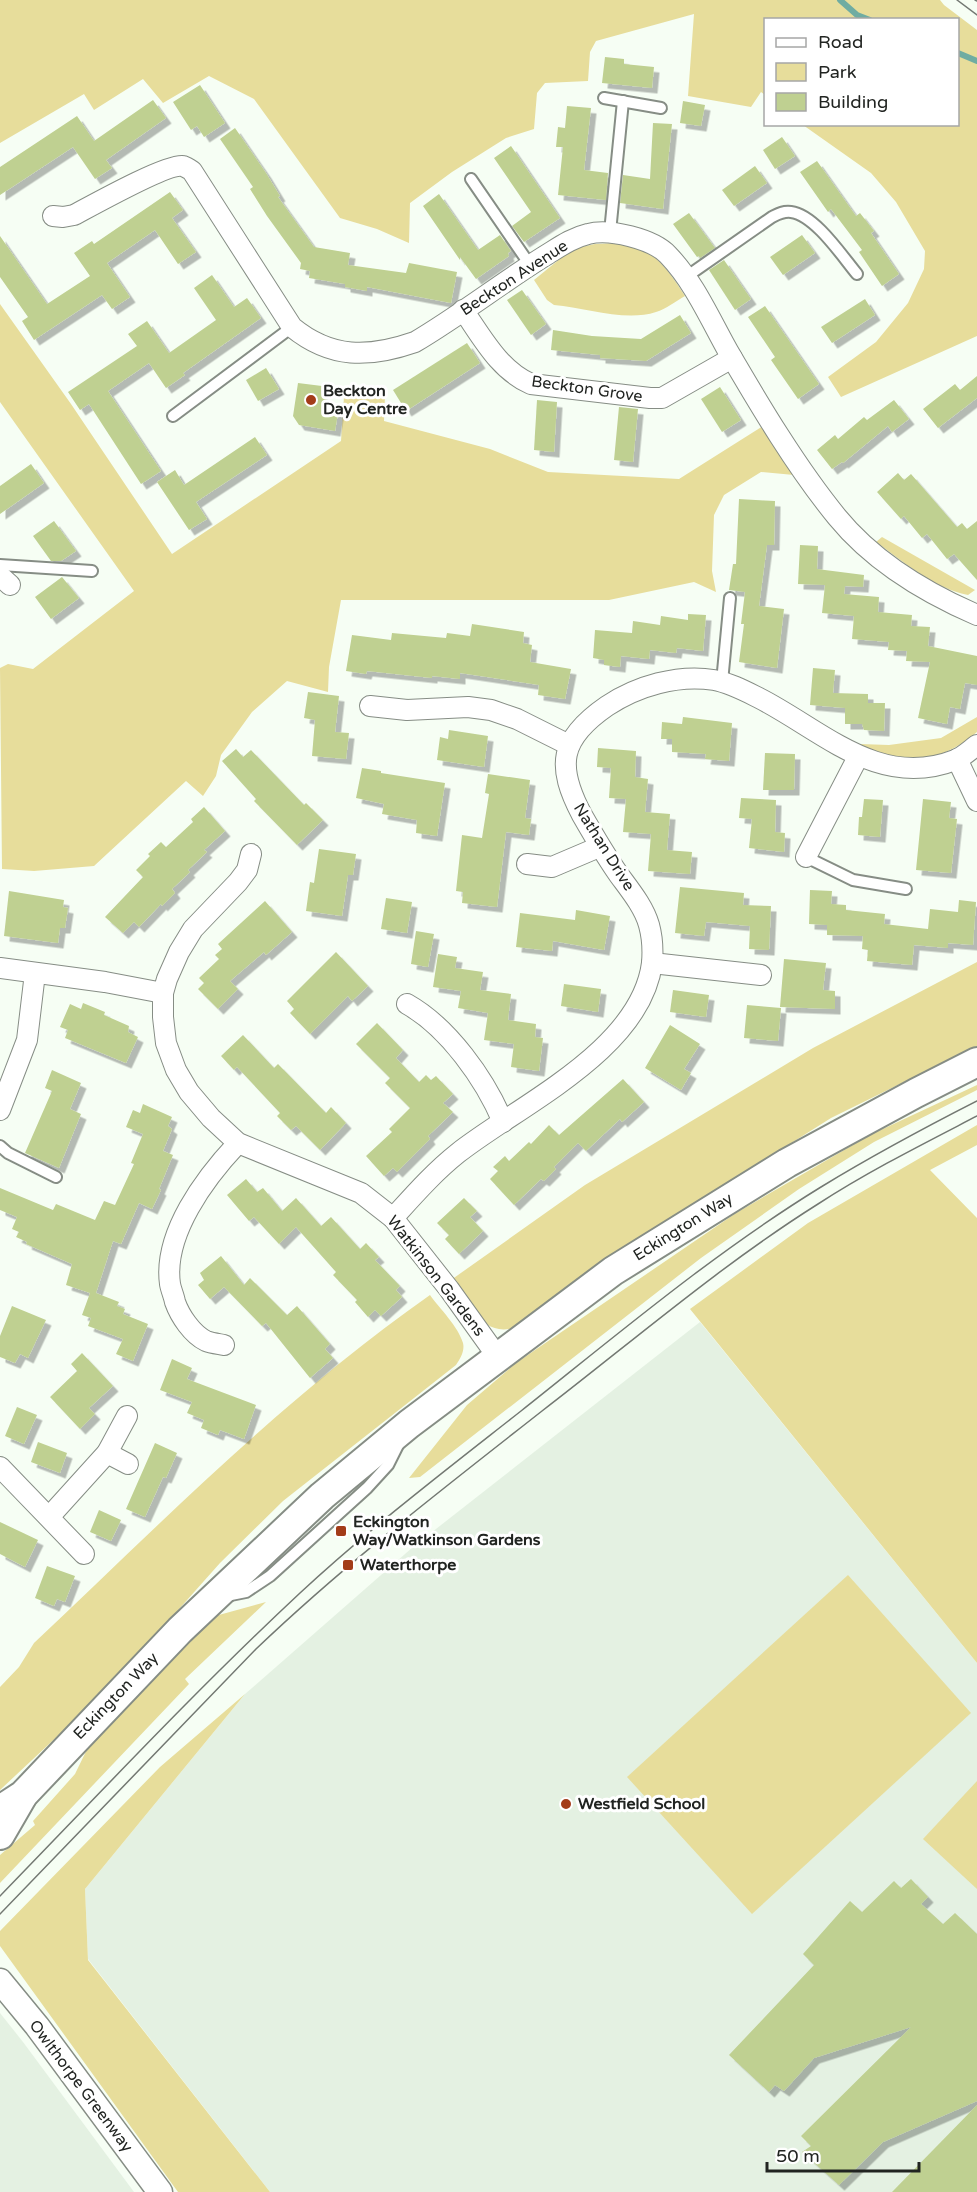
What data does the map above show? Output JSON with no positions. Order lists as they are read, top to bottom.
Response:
{
  "streets": {
    "main road": ["Eckington Way"],
    "street": [
      "Beckton Avenue",
      "Beckton Grove",
      "Nathan Drive",
      "Watkinson Gardens",
      "Owlthorpe Greenway"
    ]
  },
  "crossings": [
    ["Beckton Avenue", "Beckton Grove"],
    ["Nathan Drive", "Watkinson Gardens"],
    ["Eckington Way", "Watkinson Gardens"]
  ],
  "places": {
    "other": ["Beckton Day Centre", "Westfield School"],
    "transit": ["Eckington Way/Watkinson Gardens", "Waterthorpe"]
  },
  "legend": ["Road", "Park", "Building"],
  "scale_bar": "50 m"
}
